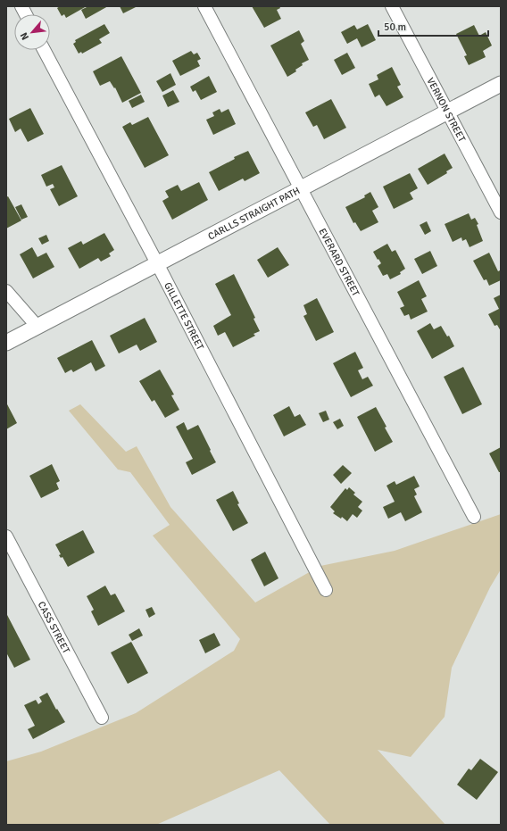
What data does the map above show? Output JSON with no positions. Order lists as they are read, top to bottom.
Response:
{
  "streets": {
    "street": [
      "VERNON STREET",
      "CARLLS STRAIGHT PATH",
      "EVERARD STREET",
      "GILLETTE STREET",
      "CASS STREET"
    ]
  },
  "crossings": [
    ["VERNON STREET", "CARLLS STRAIGHT PATH"],
    ["CARLLS STRAIGHT PATH", "EVERARD STREET"],
    ["CARLLS STRAIGHT PATH", "GILLETTE STREET"]
  ],
  "scale_bar": "50 m",
  "north": "bottom left"
}
